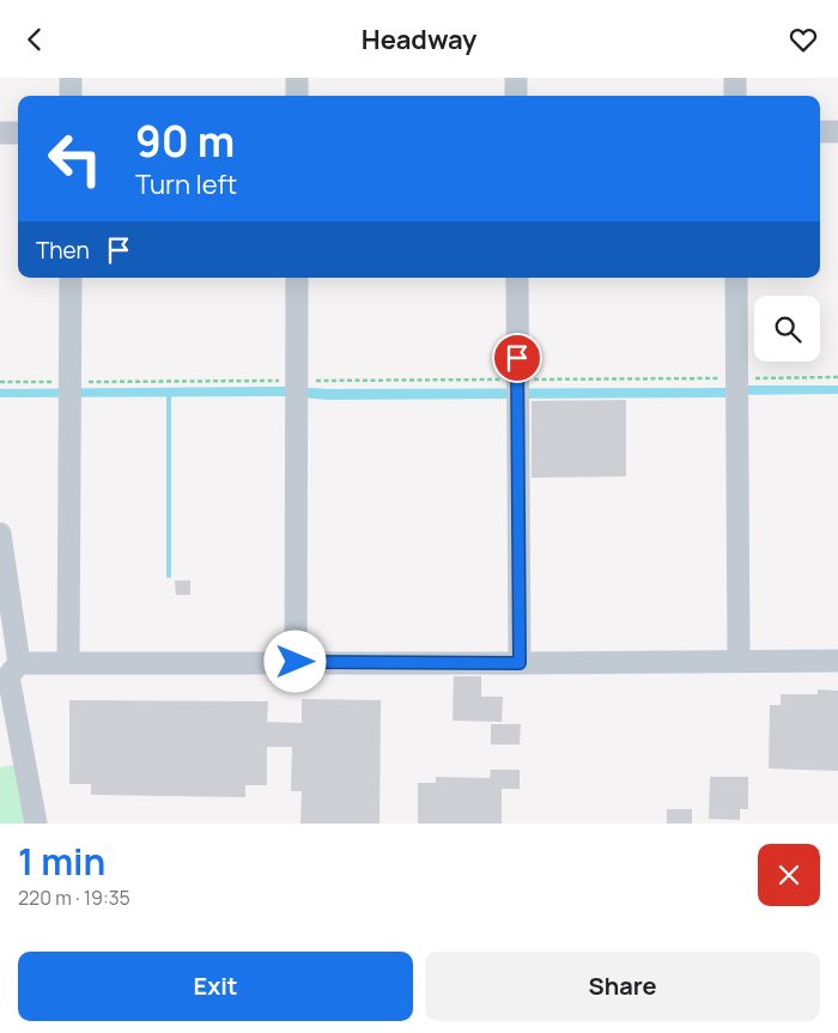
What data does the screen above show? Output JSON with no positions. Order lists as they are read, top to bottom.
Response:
{
  "page": {
    "header": "Headway",
    "turn": ["90 m", "Turn left"],
    "then": "Then",
    "heading": ["1 min", "220 m · 19:35"],
    "buttons": ["Exit", "Share"]
  }
}
